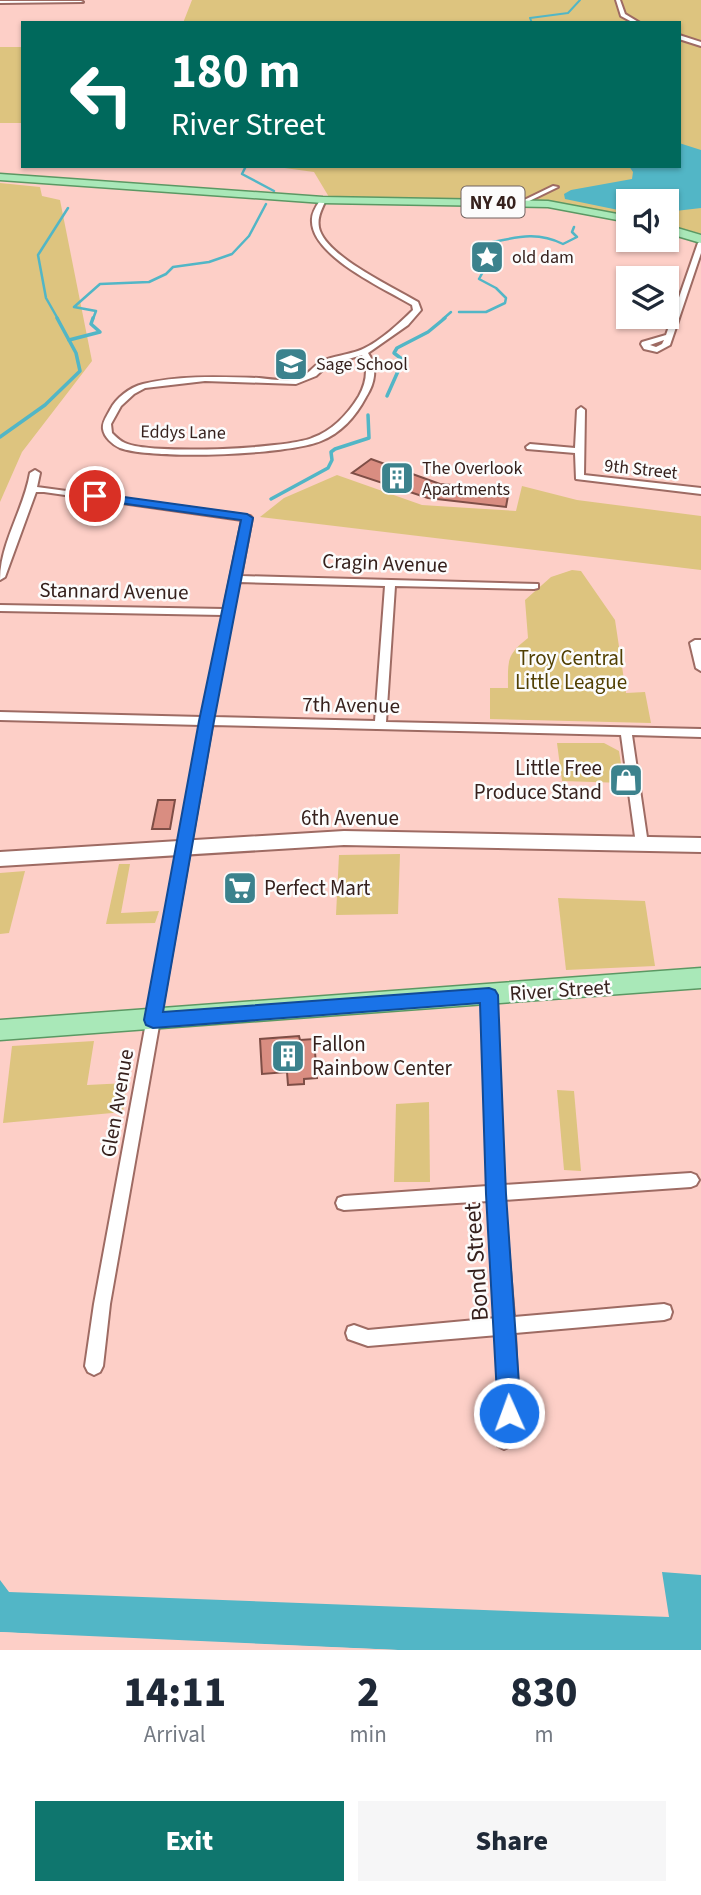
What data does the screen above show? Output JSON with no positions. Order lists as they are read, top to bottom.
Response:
{
  "streets": {
    "main road": ["NY 40", "River Street"],
    "street": [
      "Eddys Lane",
      "9th Street",
      "Cragin Avenue",
      "Stannard Avenue",
      "7th Avenue",
      "6th Avenue",
      "Glen Avenue",
      "Bond Street"
    ]
  },
  "crossings": [
    ["NY 40", "Eddys Lane"],
    ["Cragin Avenue", "Glen Avenue"],
    ["Stannard Avenue", "Glen Avenue"],
    ["7th Avenue", "Glen Avenue"],
    ["6th Avenue", "Glen Avenue"],
    ["River Street", "Glen Avenue"],
    ["River Street", "Bond Street"]
  ],
  "parks": ["Troy Central Little League"],
  "places": {
    "place": ["old dam"],
    "school or university": ["Sage School"],
    "building": ["The Overlook Apartments", "Fallon Rainbow Center"],
    "shop": ["Little Free Produce Stand"],
    "supermarket": ["Perfect Mart"]
  },
  "page": {
    "turn": ["180 m", "River Street"],
    "eta": [
      "14:11",
      "Arrival",
      "2",
      "min",
      "830",
      "m"
    ],
    "buttons": ["Exit", "Share"]
  }
}
